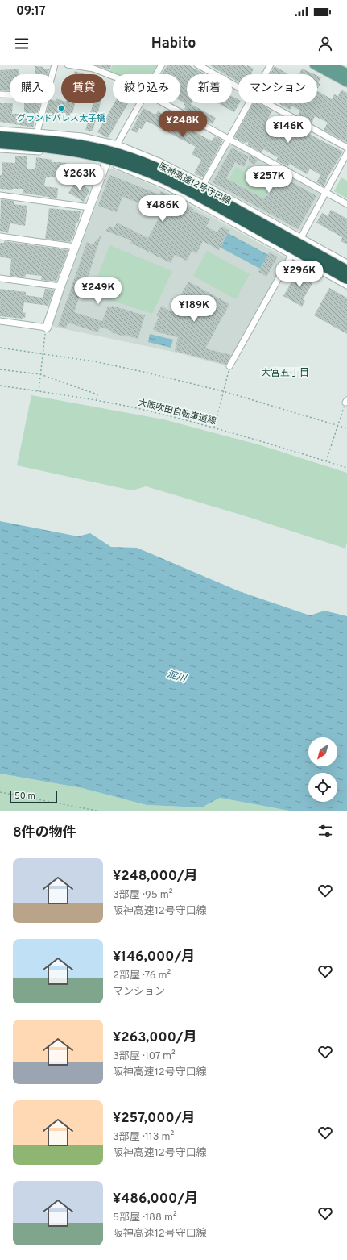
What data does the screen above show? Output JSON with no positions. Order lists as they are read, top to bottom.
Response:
{
  "streets": {
    "highway": ["阪神高速12号守口線"],
    "path": ["大阪吹田自転車道線"]
  },
  "districts": ["大宮五丁目"],
  "water": ["淀川"],
  "places": ["グランドパレス太子橋"],
  "scale_bar": "50 m",
  "north": "bottom left",
  "page": {
    "status": "09:17",
    "header": "Habito",
    "chip": [
      "購入",
      "賃貸",
      "絞り込み",
      "新着",
      "マンション"
    ],
    "price": [
      "¥248K",
      "¥146K",
      "¥263K",
      "¥257K",
      "¥486K",
      "¥296K",
      "¥249K",
      "¥189K"
    ],
    "scale": "50 m",
    "heading": "8件の物件",
    "list": [
      {
        "name": "¥248,000/月",
        "note": "3部屋 · 95 m² · 阪神高速12号守口線"
      },
      {
        "name": "¥146,000/月",
        "note": "2部屋 · 76 m² · マンション"
      },
      {
        "name": "¥263,000/月",
        "note": "3部屋 · 107 m² · 阪神高速12号守口線"
      },
      {
        "name": "¥257,000/月",
        "note": "3部屋 · 113 m² · 阪神高速12号守口線"
      },
      {
        "name": "¥486,000/月",
        "note": "5部屋 · 188 m² · 阪神高速12号守口線"
      }
    ]
  }
}
